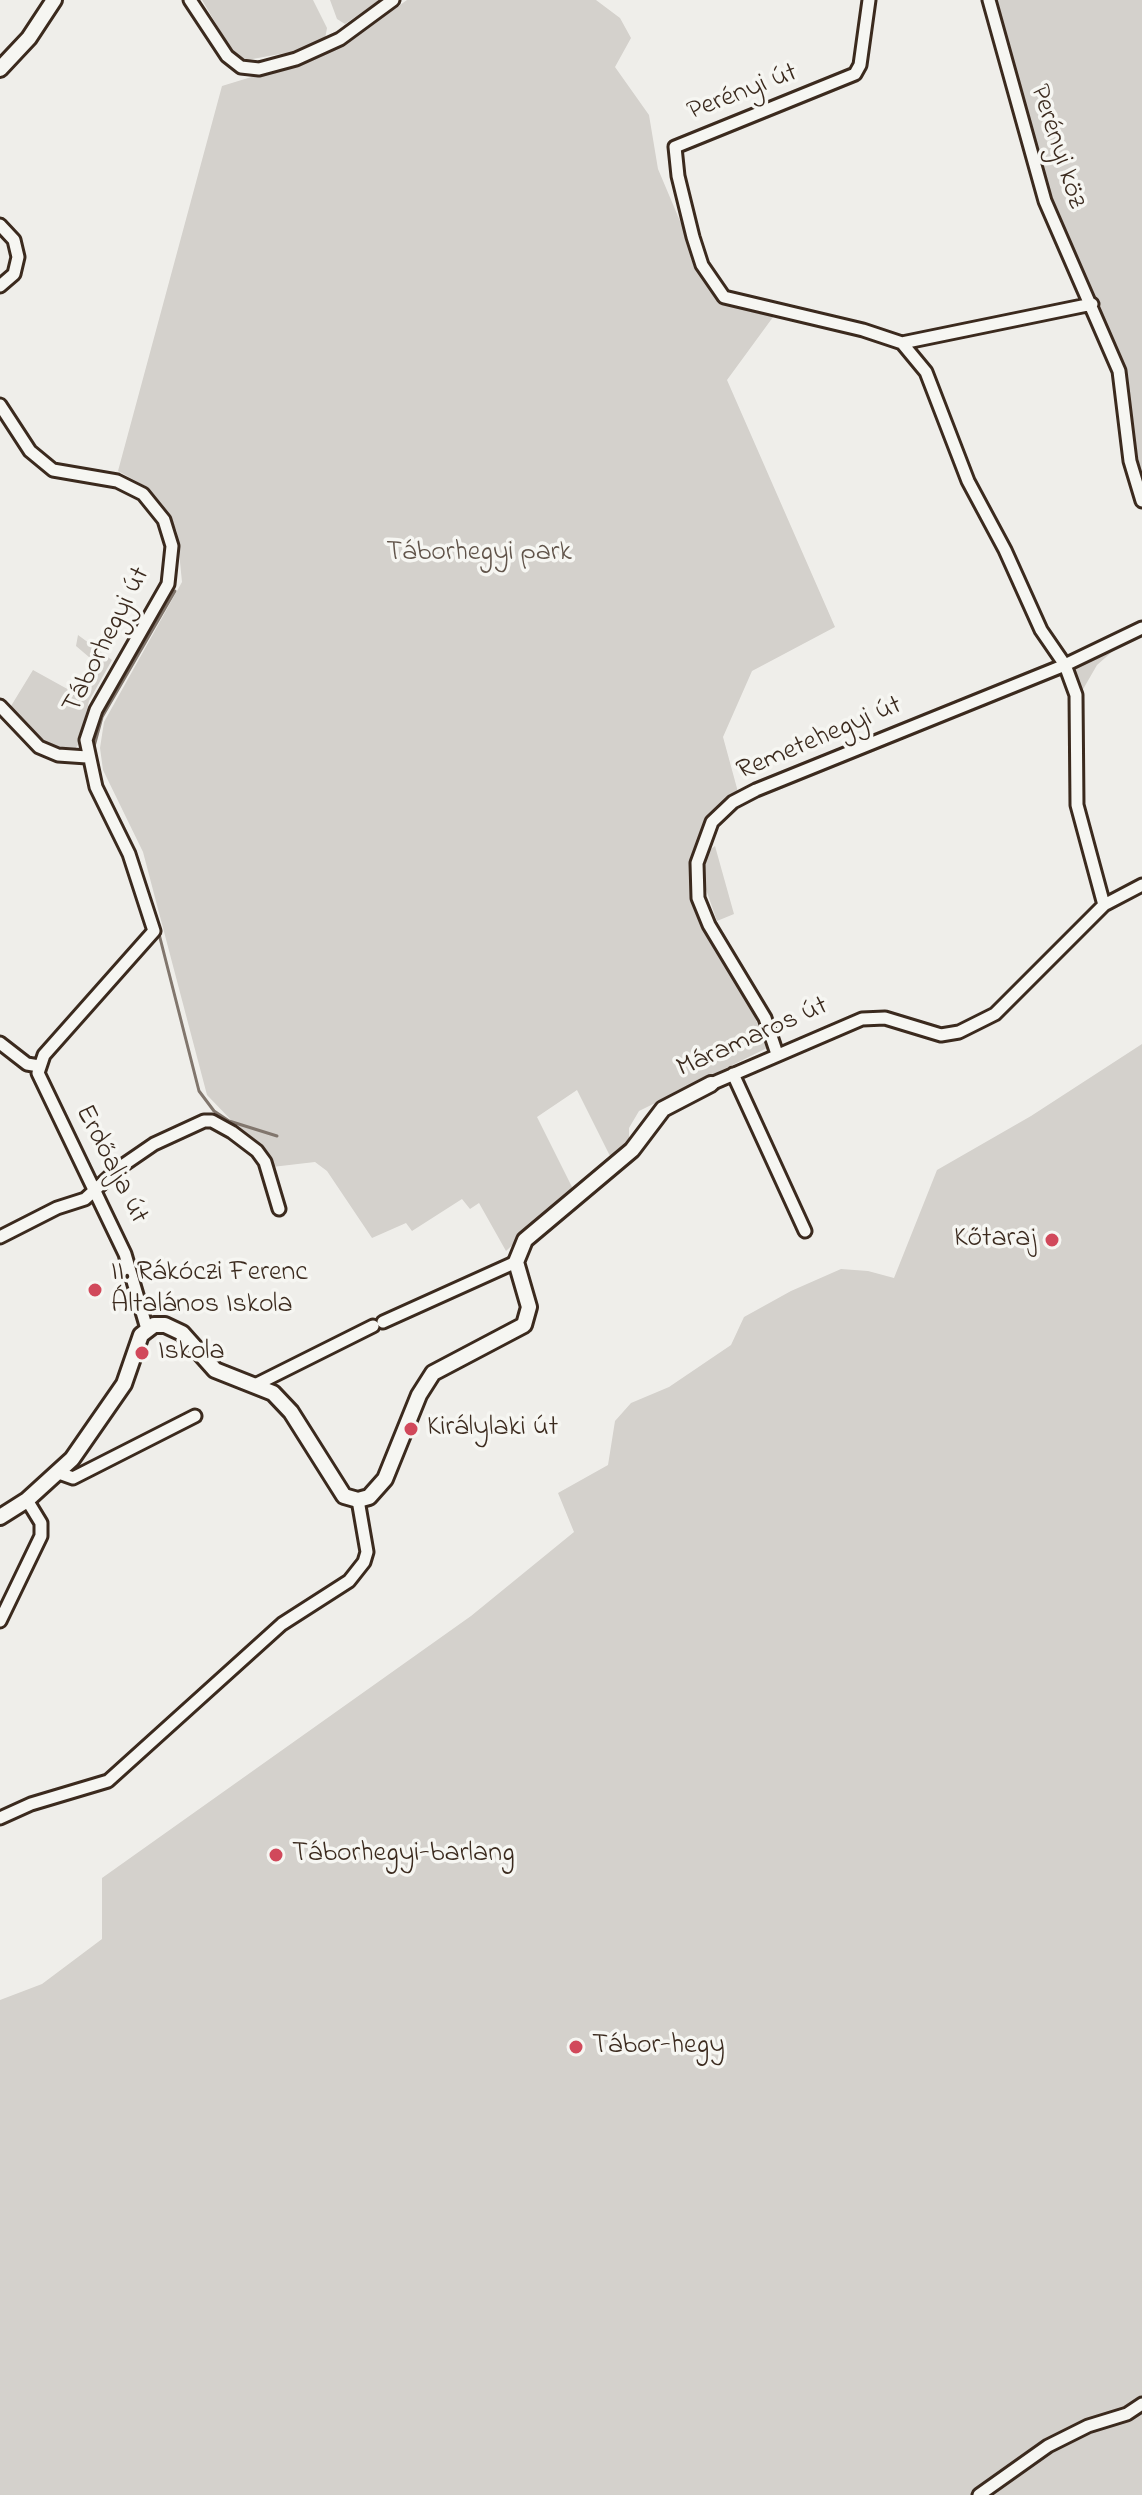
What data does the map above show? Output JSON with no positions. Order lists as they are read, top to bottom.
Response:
{
  "streets": {
    "street": [
      "Perényi út",
      "Perényi köz",
      "Táborhegyi út",
      "Remetehegyi út",
      "Máramaros út",
      "Erdőalja út"
    ]
  },
  "crossings": [
    ["Táborhegyi út", "Erdőalja út"],
    ["Remetehegyi út", "Máramaros út"]
  ],
  "parks": ["Táborhegyi park"],
  "places": [
    "Kőtaraj",
    "II. Rákóczi Ferenc Általános Iskola",
    "Iskola",
    "Királylaki út",
    "Táborhegyi-barlang",
    "Tábor-hegy"
  ]
}
